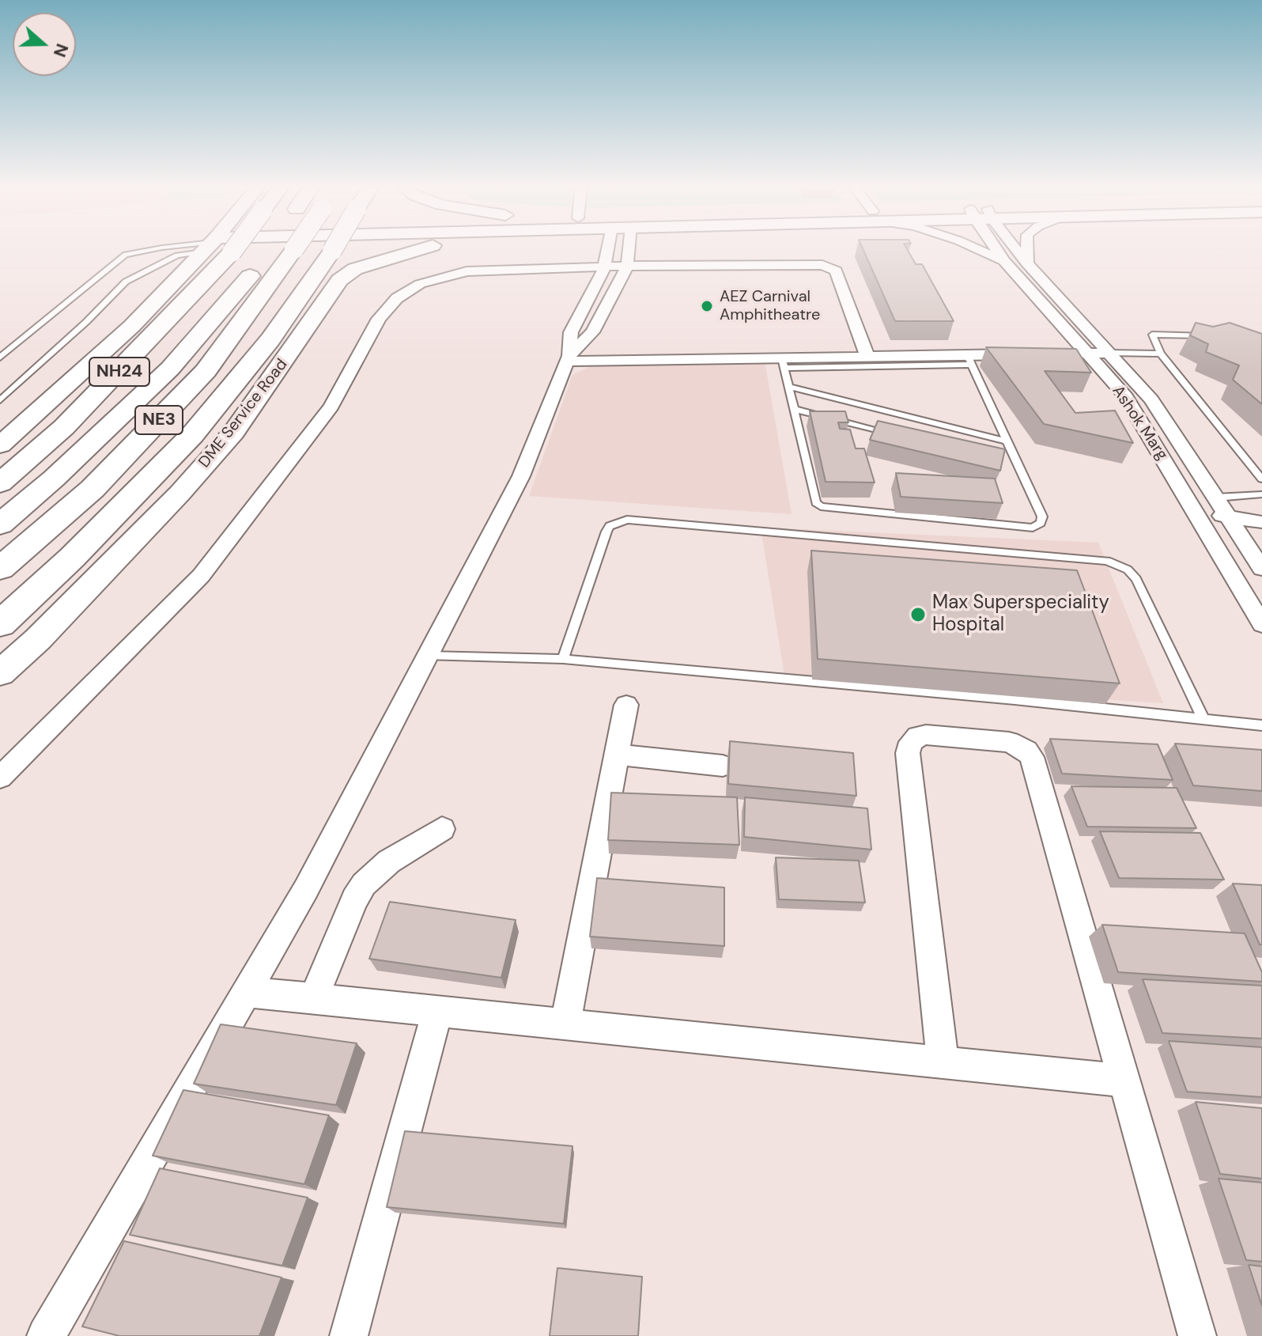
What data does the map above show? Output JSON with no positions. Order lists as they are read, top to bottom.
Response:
{
  "streets": {
    "highway": ["NH24", "NE3"],
    "main road": ["DME Service Road"],
    "street": ["Ashok Marg"]
  },
  "places": ["AEZ Carnival Amphitheatre", "Max Superspeciality Hospital"],
  "north": "right"
}
